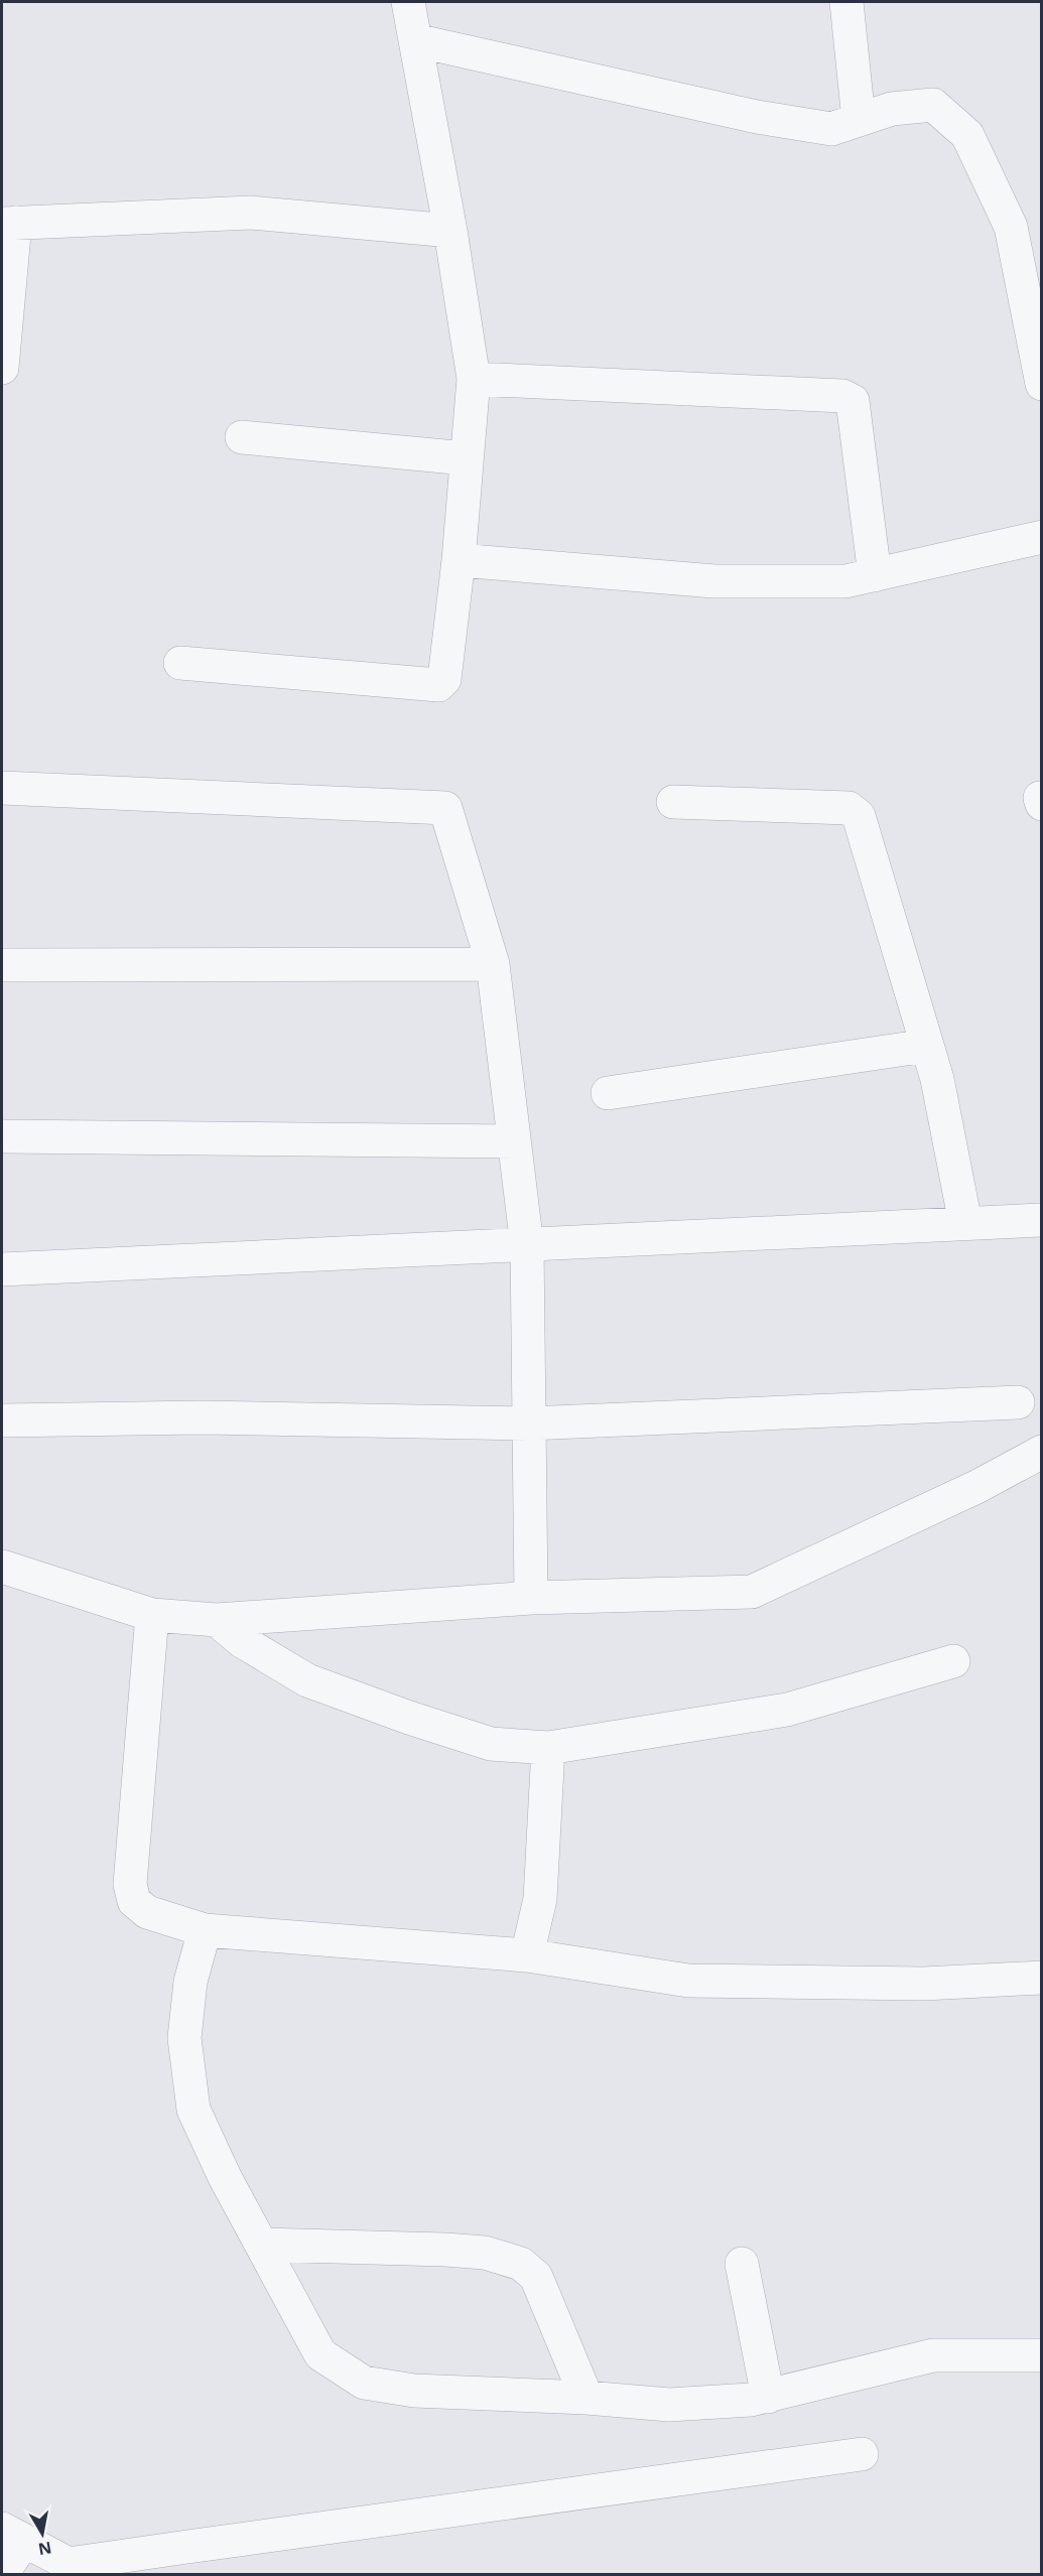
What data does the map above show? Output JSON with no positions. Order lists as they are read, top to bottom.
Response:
{
  "north": "bottom"
}
